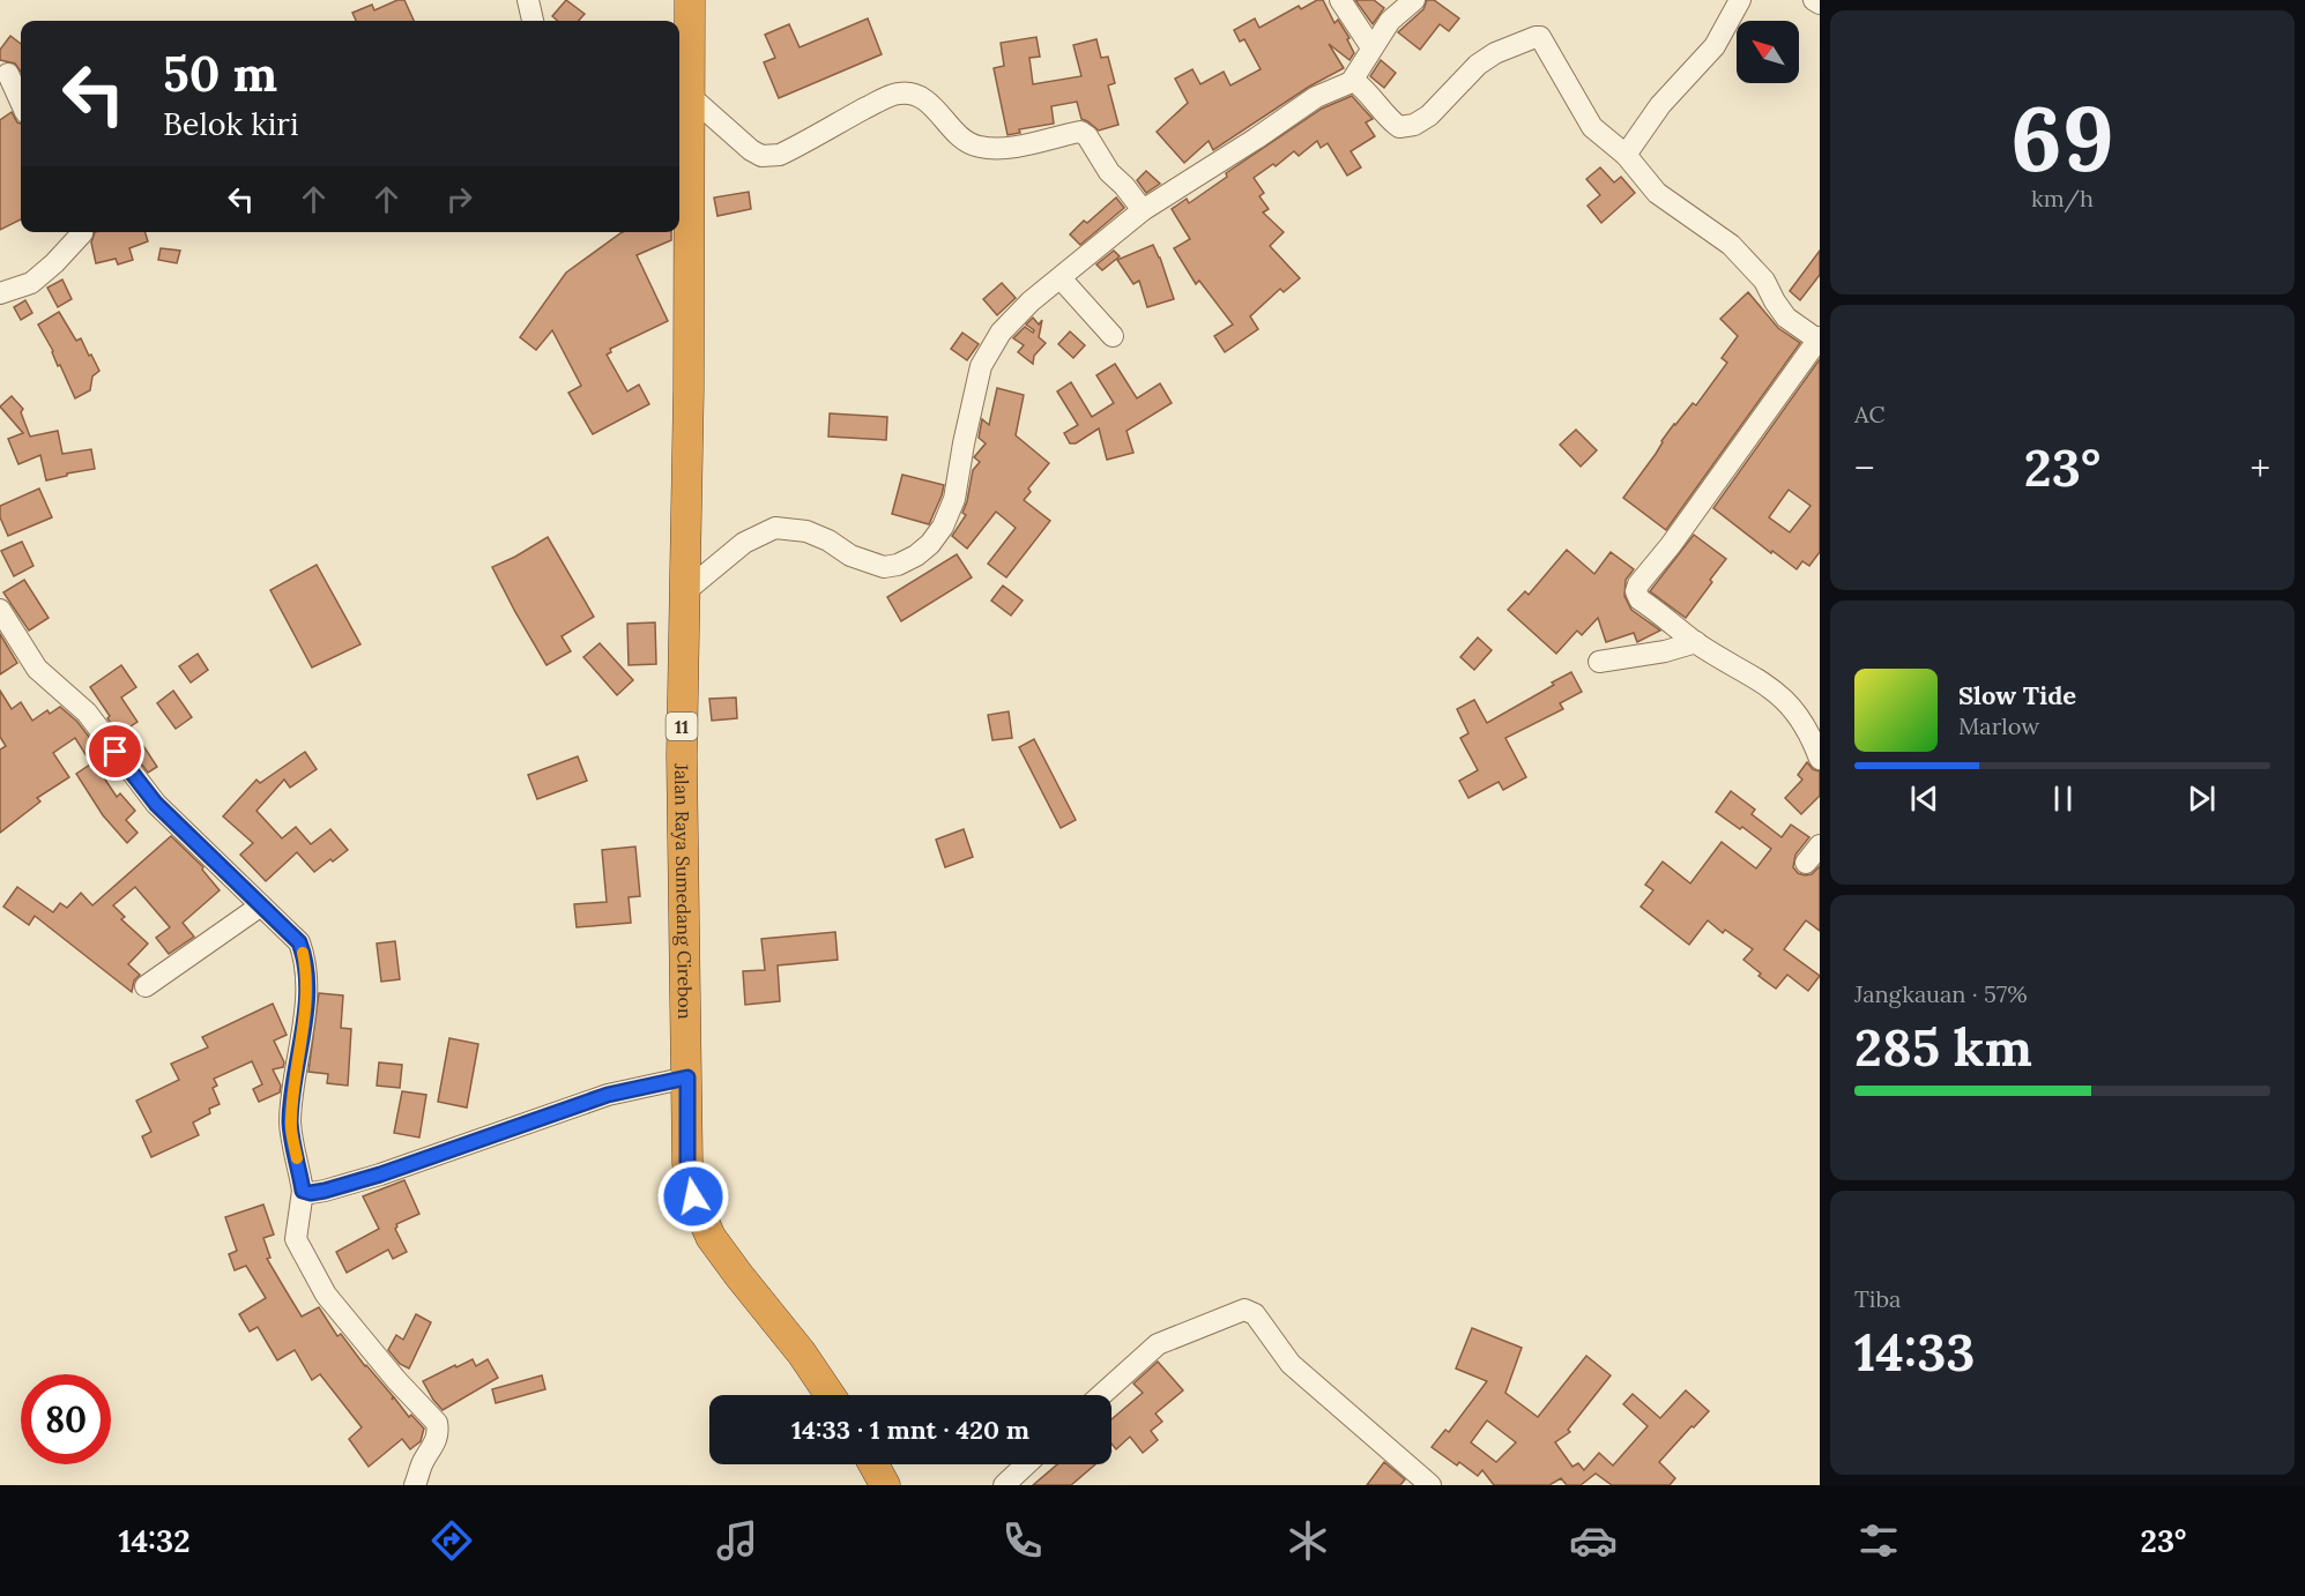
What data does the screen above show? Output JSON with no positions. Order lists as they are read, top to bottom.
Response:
{
  "streets": {
    "highway": ["11", "Jalan Raya Sumedang Cirebon"]
  },
  "north": "top left",
  "page": {
    "tile": [
      ["69", "km/h"],
      "AC",
      ["Jangkauan · 57%", "285 km"],
      ["Tiba", "14:33"]
    ],
    "turn": ["50 m", "Belok kiri"],
    "heat": ["−", "23°", "+"],
    "song": ["Slow Tide", "Marlow"],
    "limit": "80",
    "trip": "14:33 · 1 mnt · 420 m",
    "tabs": ["14:32", "23°"]
  }
}
